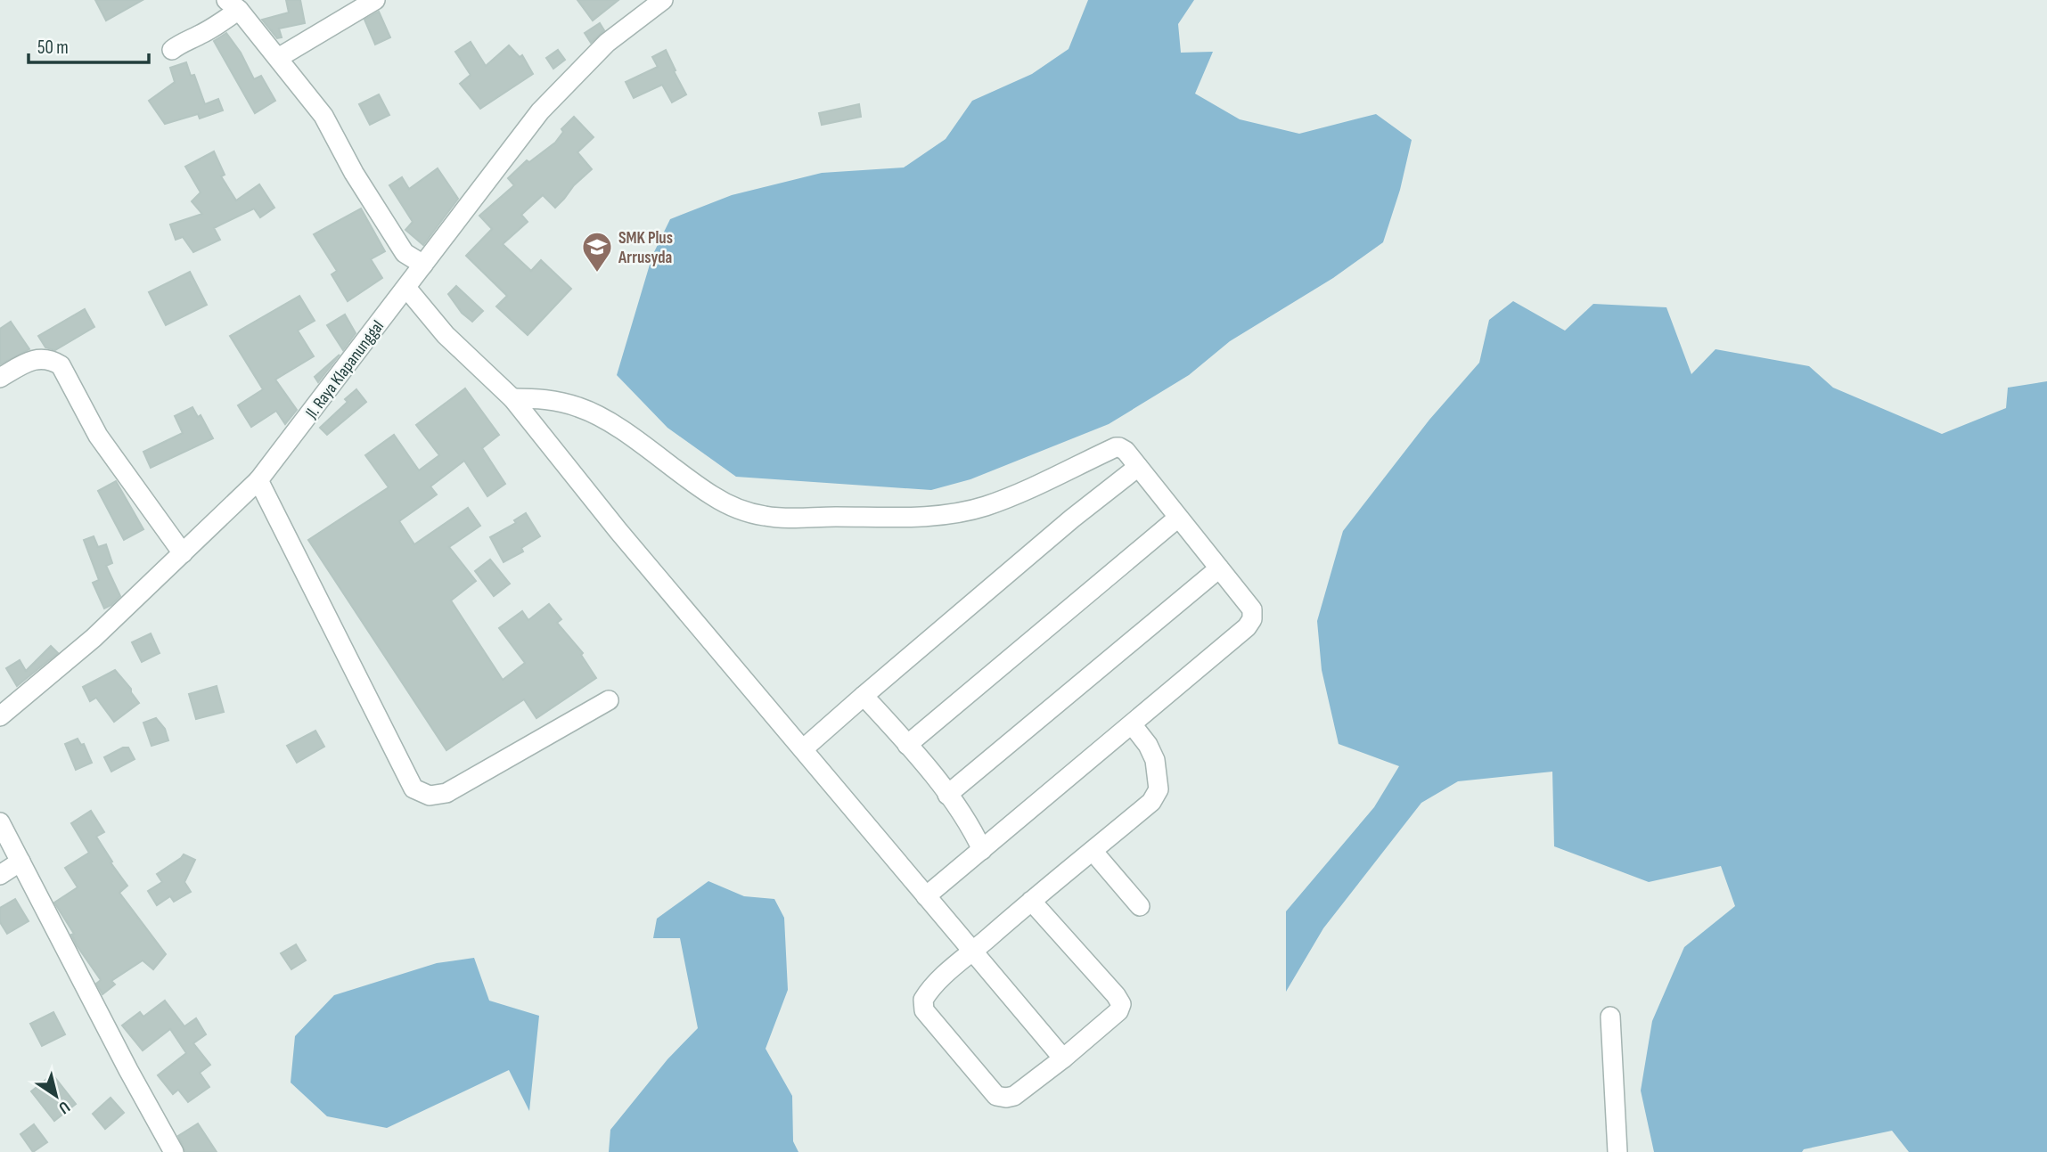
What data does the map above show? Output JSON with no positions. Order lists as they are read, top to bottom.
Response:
{
  "streets": {
    "street": ["Jl. Raya Klapanunggal"]
  },
  "places": {
    "school or university": ["SMK Plus Arrusyda"]
  },
  "scale_bar": "50 m",
  "north": "bottom right"
}
